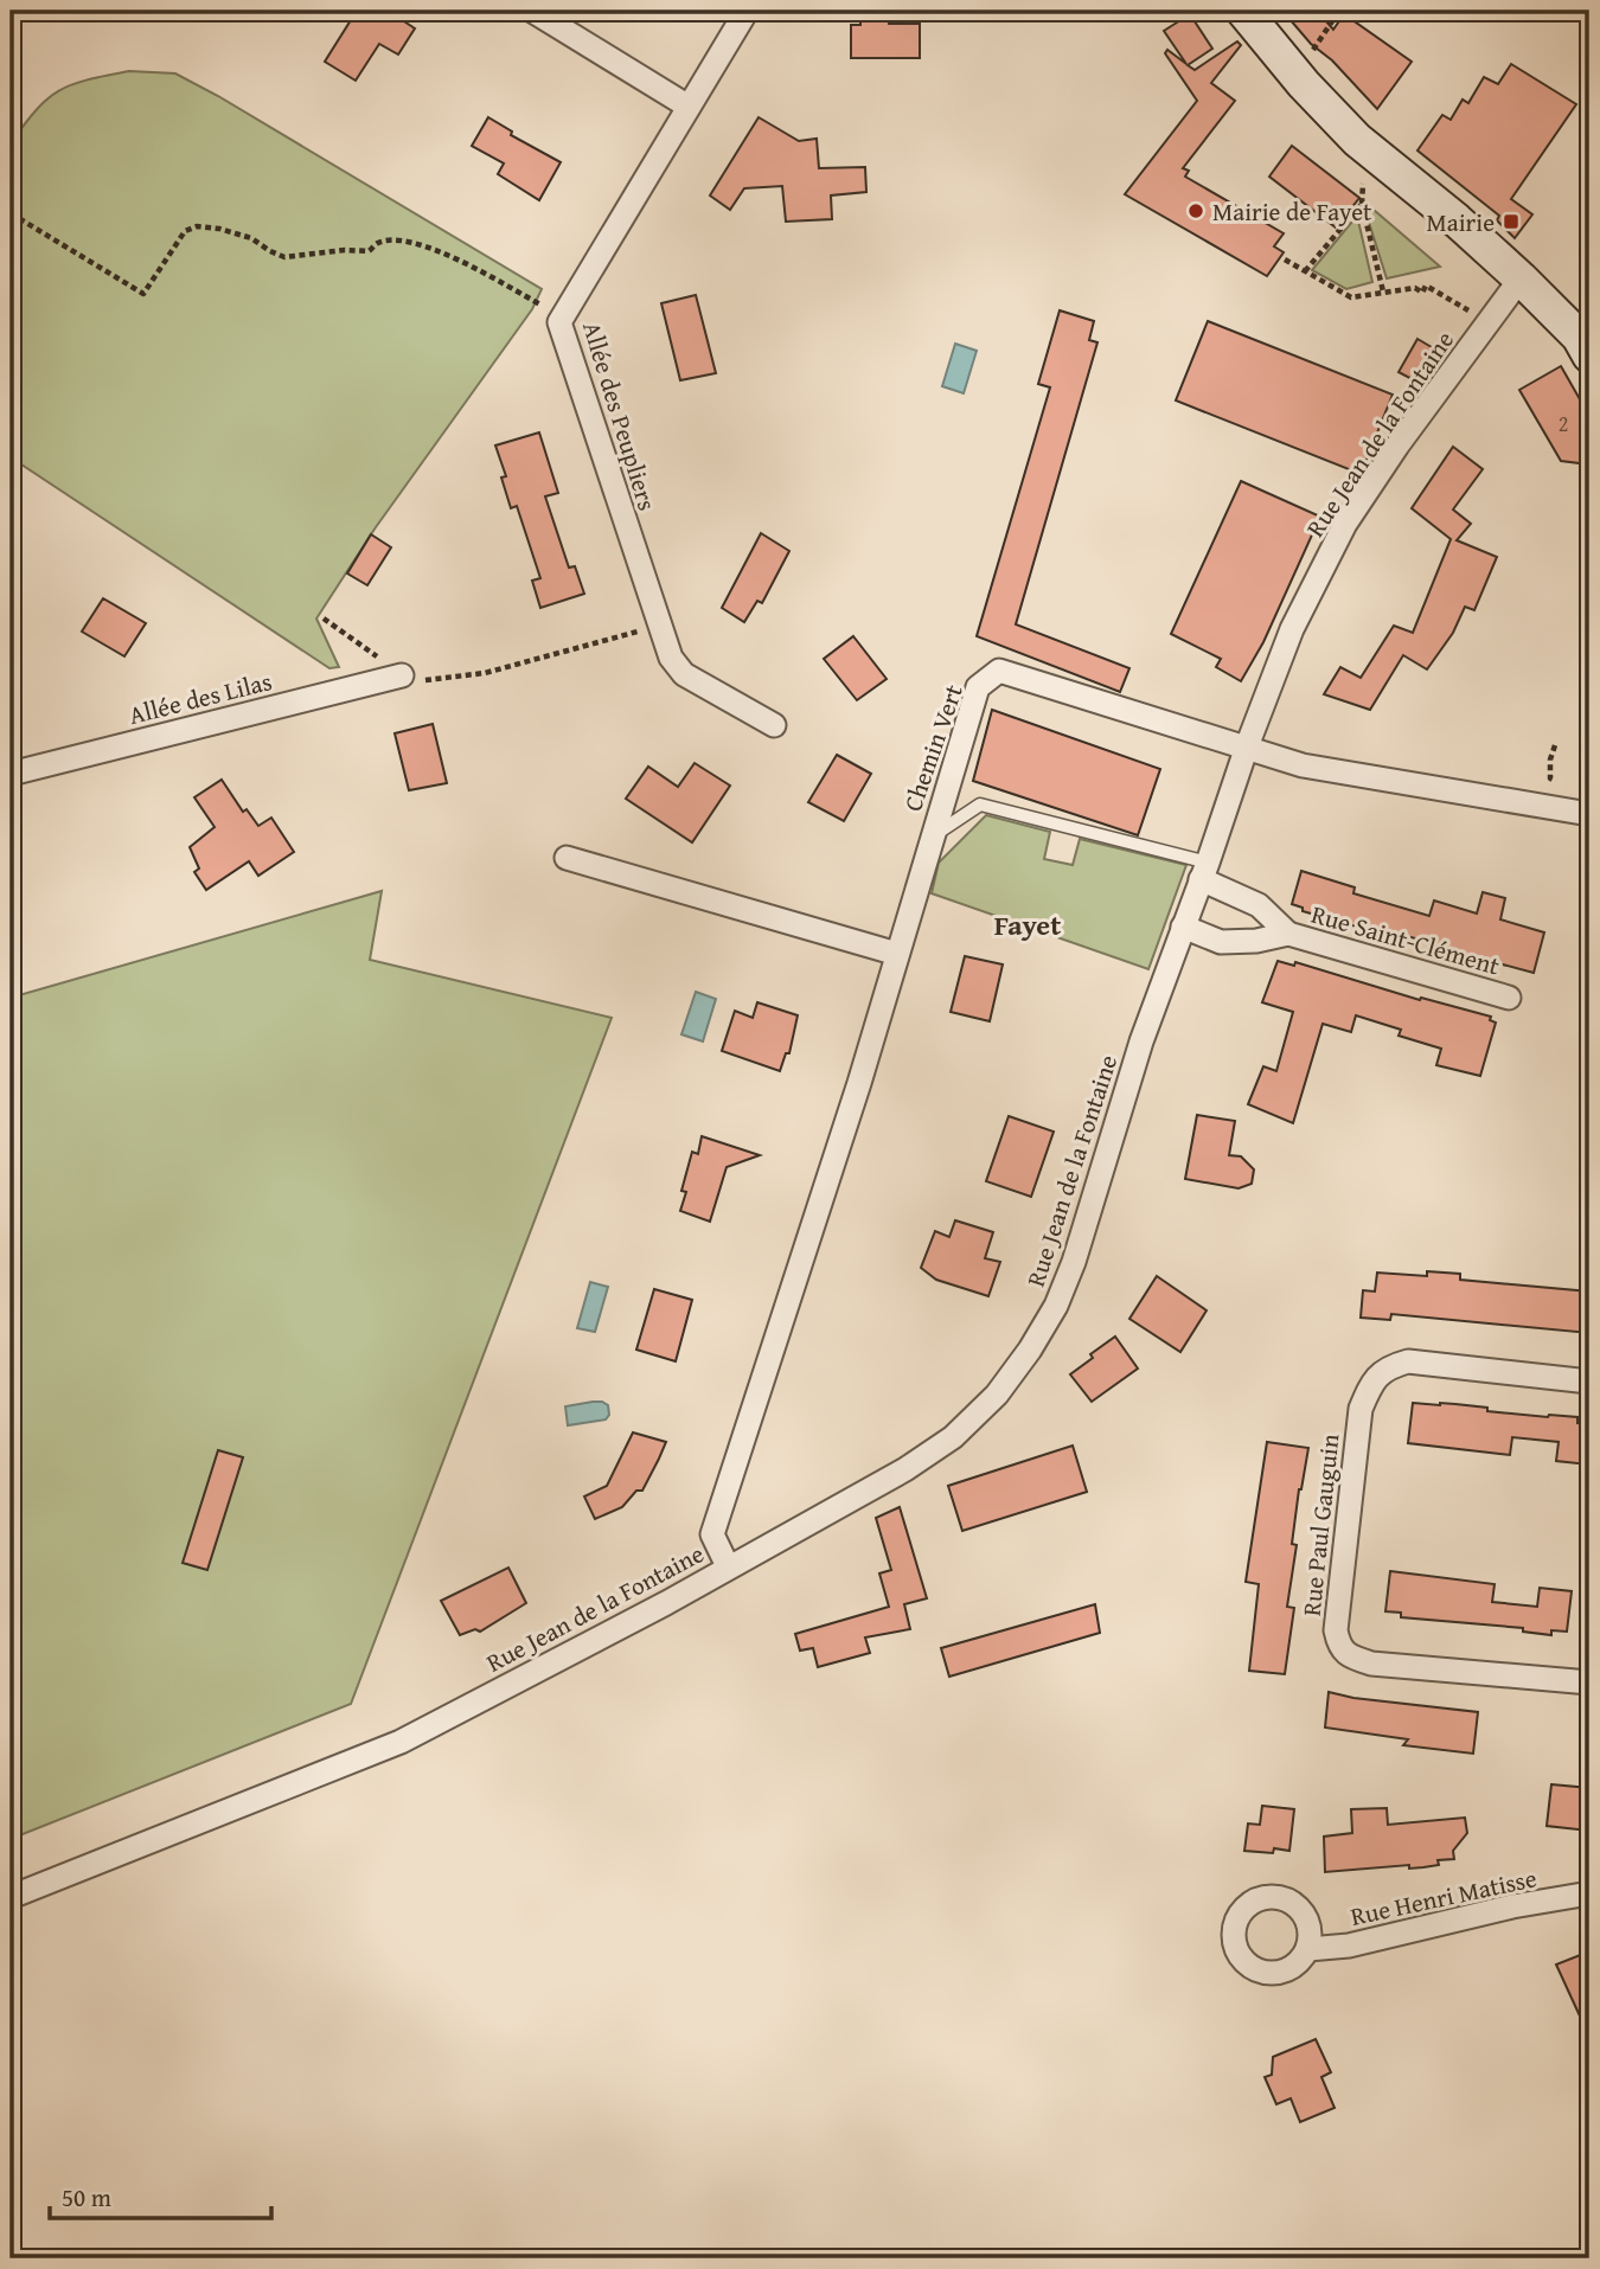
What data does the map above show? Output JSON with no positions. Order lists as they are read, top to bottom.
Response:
{
  "streets": {
    "street": [
      "Allée des Peupliers",
      "Rue Jean de la Fontaine",
      "Allée des Lilas",
      "Chemin Vert",
      "Rue Saint-Clément",
      "Rue Paul Gauguin",
      "Rue Henri Matisse"
    ]
  },
  "crossings": [
    ["Rue Jean de la Fontaine", "Chemin Vert"],
    ["Rue Jean de la Fontaine", "Rue Saint-Clément"]
  ],
  "districts": ["Fayet"],
  "places": {
    "other": ["Mairie de Fayet"],
    "transit": ["Mairie"]
  },
  "house_numbers": ["2"],
  "scale_bar": "50 m"
}
